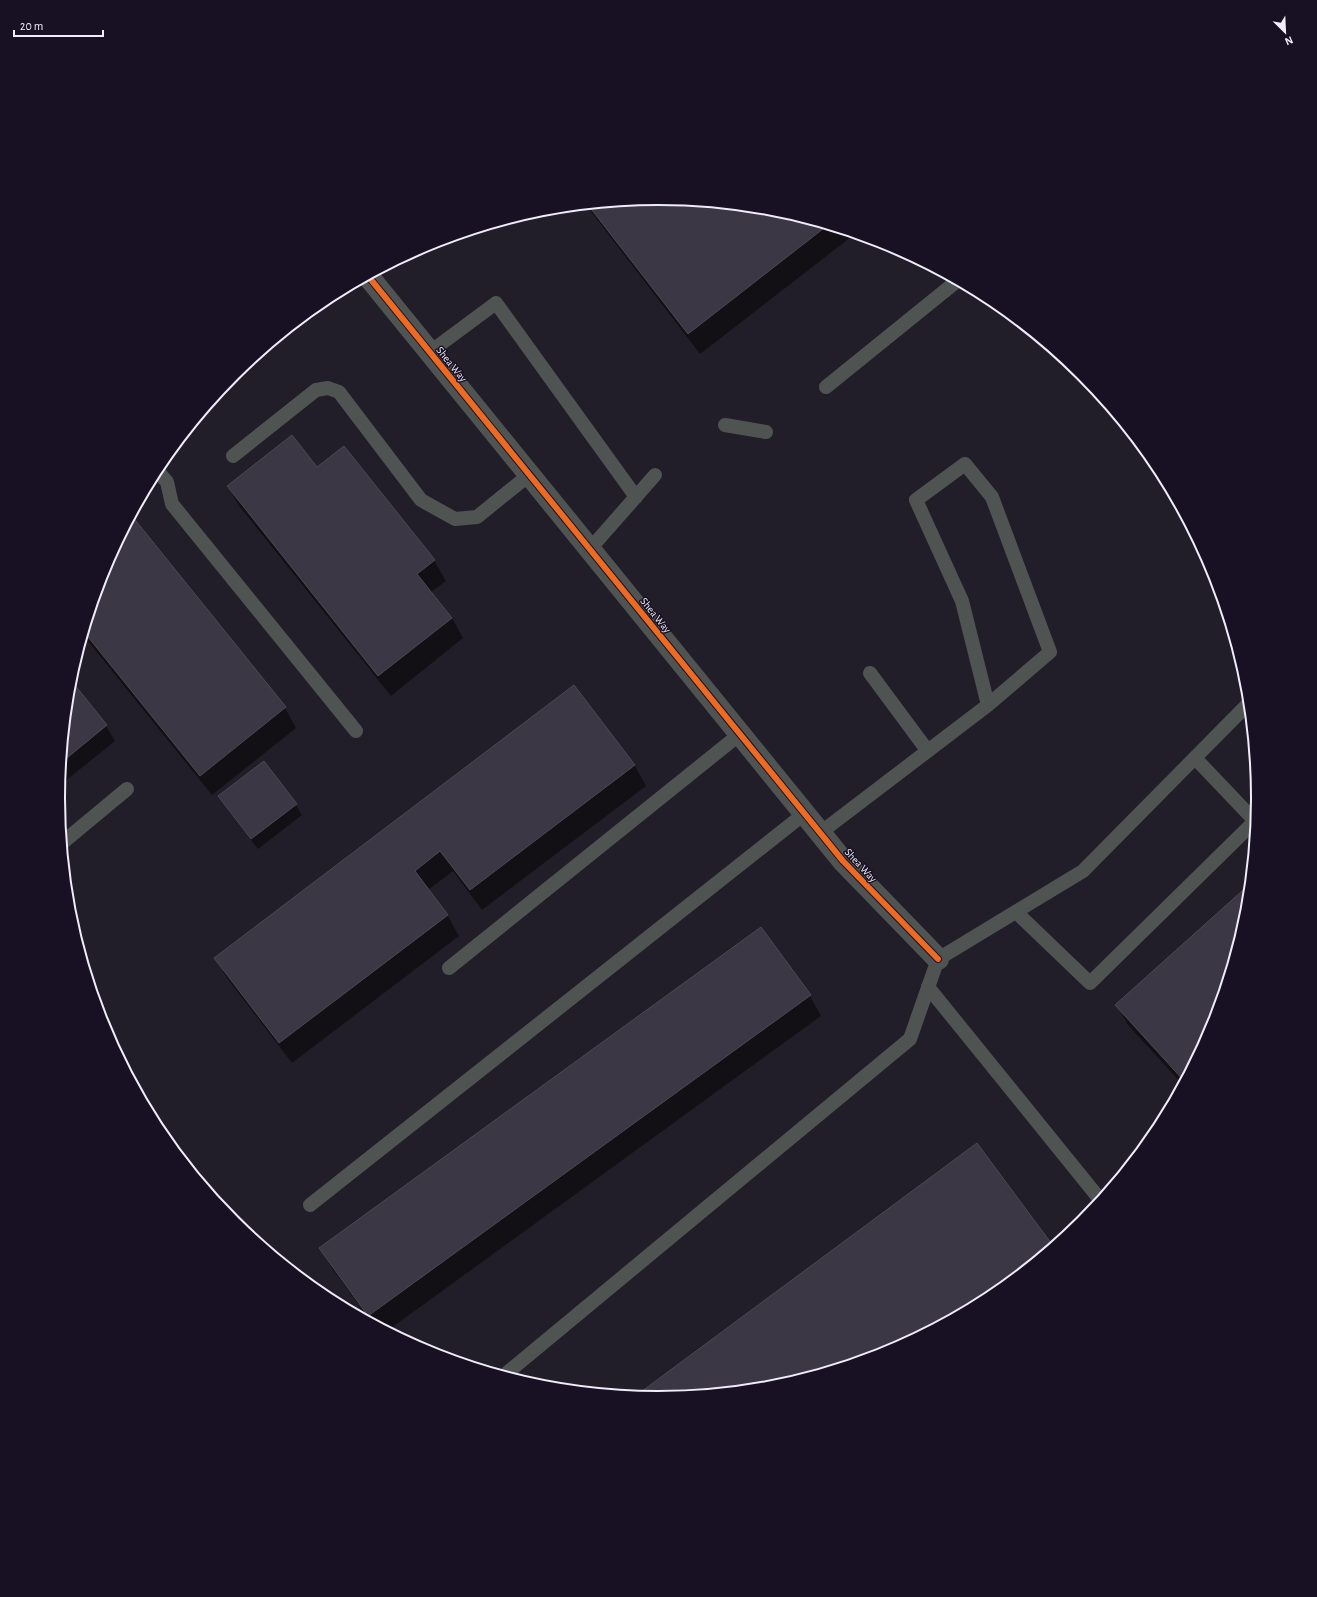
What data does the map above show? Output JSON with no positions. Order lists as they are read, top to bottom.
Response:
{
  "streets": {
    "street": ["Shea Way"]
  },
  "scale_bar": "20 m",
  "north": "bottom right"
}
